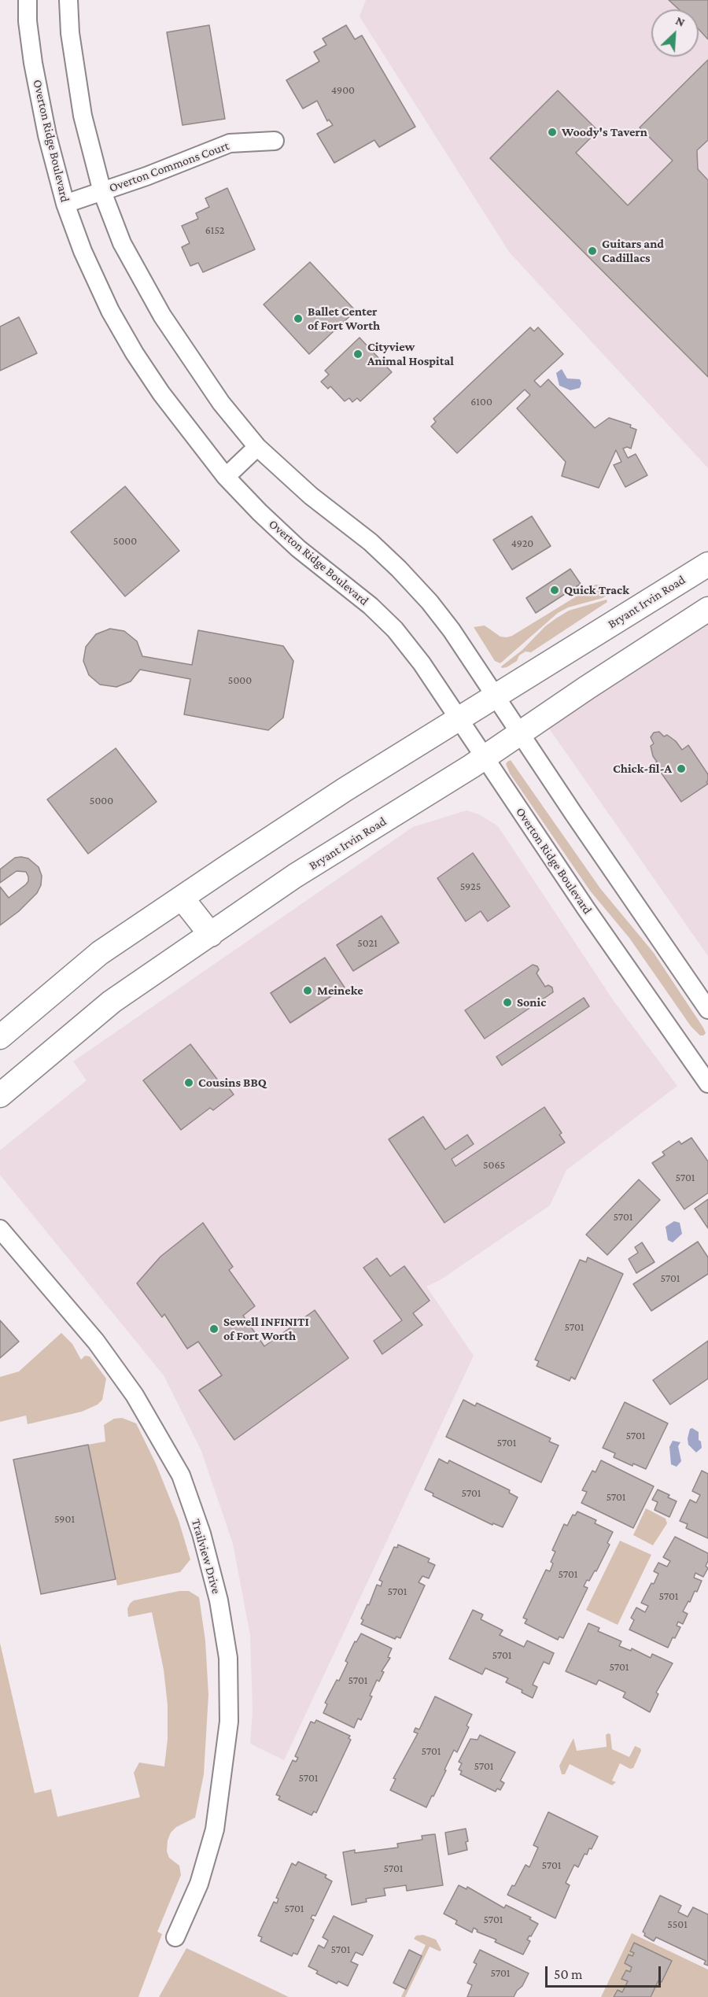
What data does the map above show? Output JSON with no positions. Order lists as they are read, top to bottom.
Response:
{
  "streets": {
    "main road": ["Bryant Irvin Road"],
    "street": ["Overton Ridge Boulevard", "Overton Commons Court", "Trailview Drive"]
  },
  "crossings": [
    ["Overton Ridge Boulevard", "Overton Commons Court"],
    ["Overton Ridge Boulevard", "Bryant Irvin Road"]
  ],
  "places": [
    "Woody's Tavern",
    "Guitars and Cadillacs",
    "Ballet Center of Fort Worth",
    "Cityview Animal Hospital",
    "Quick Track",
    "Chick-fil-A",
    "Meineke",
    "Sonic",
    "Cousins BBQ",
    "Sewell INFINITI of Fort Worth"
  ],
  "house_numbers": [
    "4900",
    "6152",
    "6100",
    "5000",
    "4920",
    "5000",
    "5000",
    "5925",
    "5021",
    "5065",
    "5701",
    "5701",
    "5701",
    "5701",
    "5701",
    "5701",
    "5701",
    "5701",
    "5901",
    "5701",
    "5701",
    "5701",
    "5701",
    "5701",
    "5701",
    "5701",
    "5701",
    "5701",
    "5701",
    "5701",
    "5701",
    "5701",
    "5501",
    "5701",
    "5701"
  ],
  "scale_bar": "50 m",
  "north": "top right"
}
